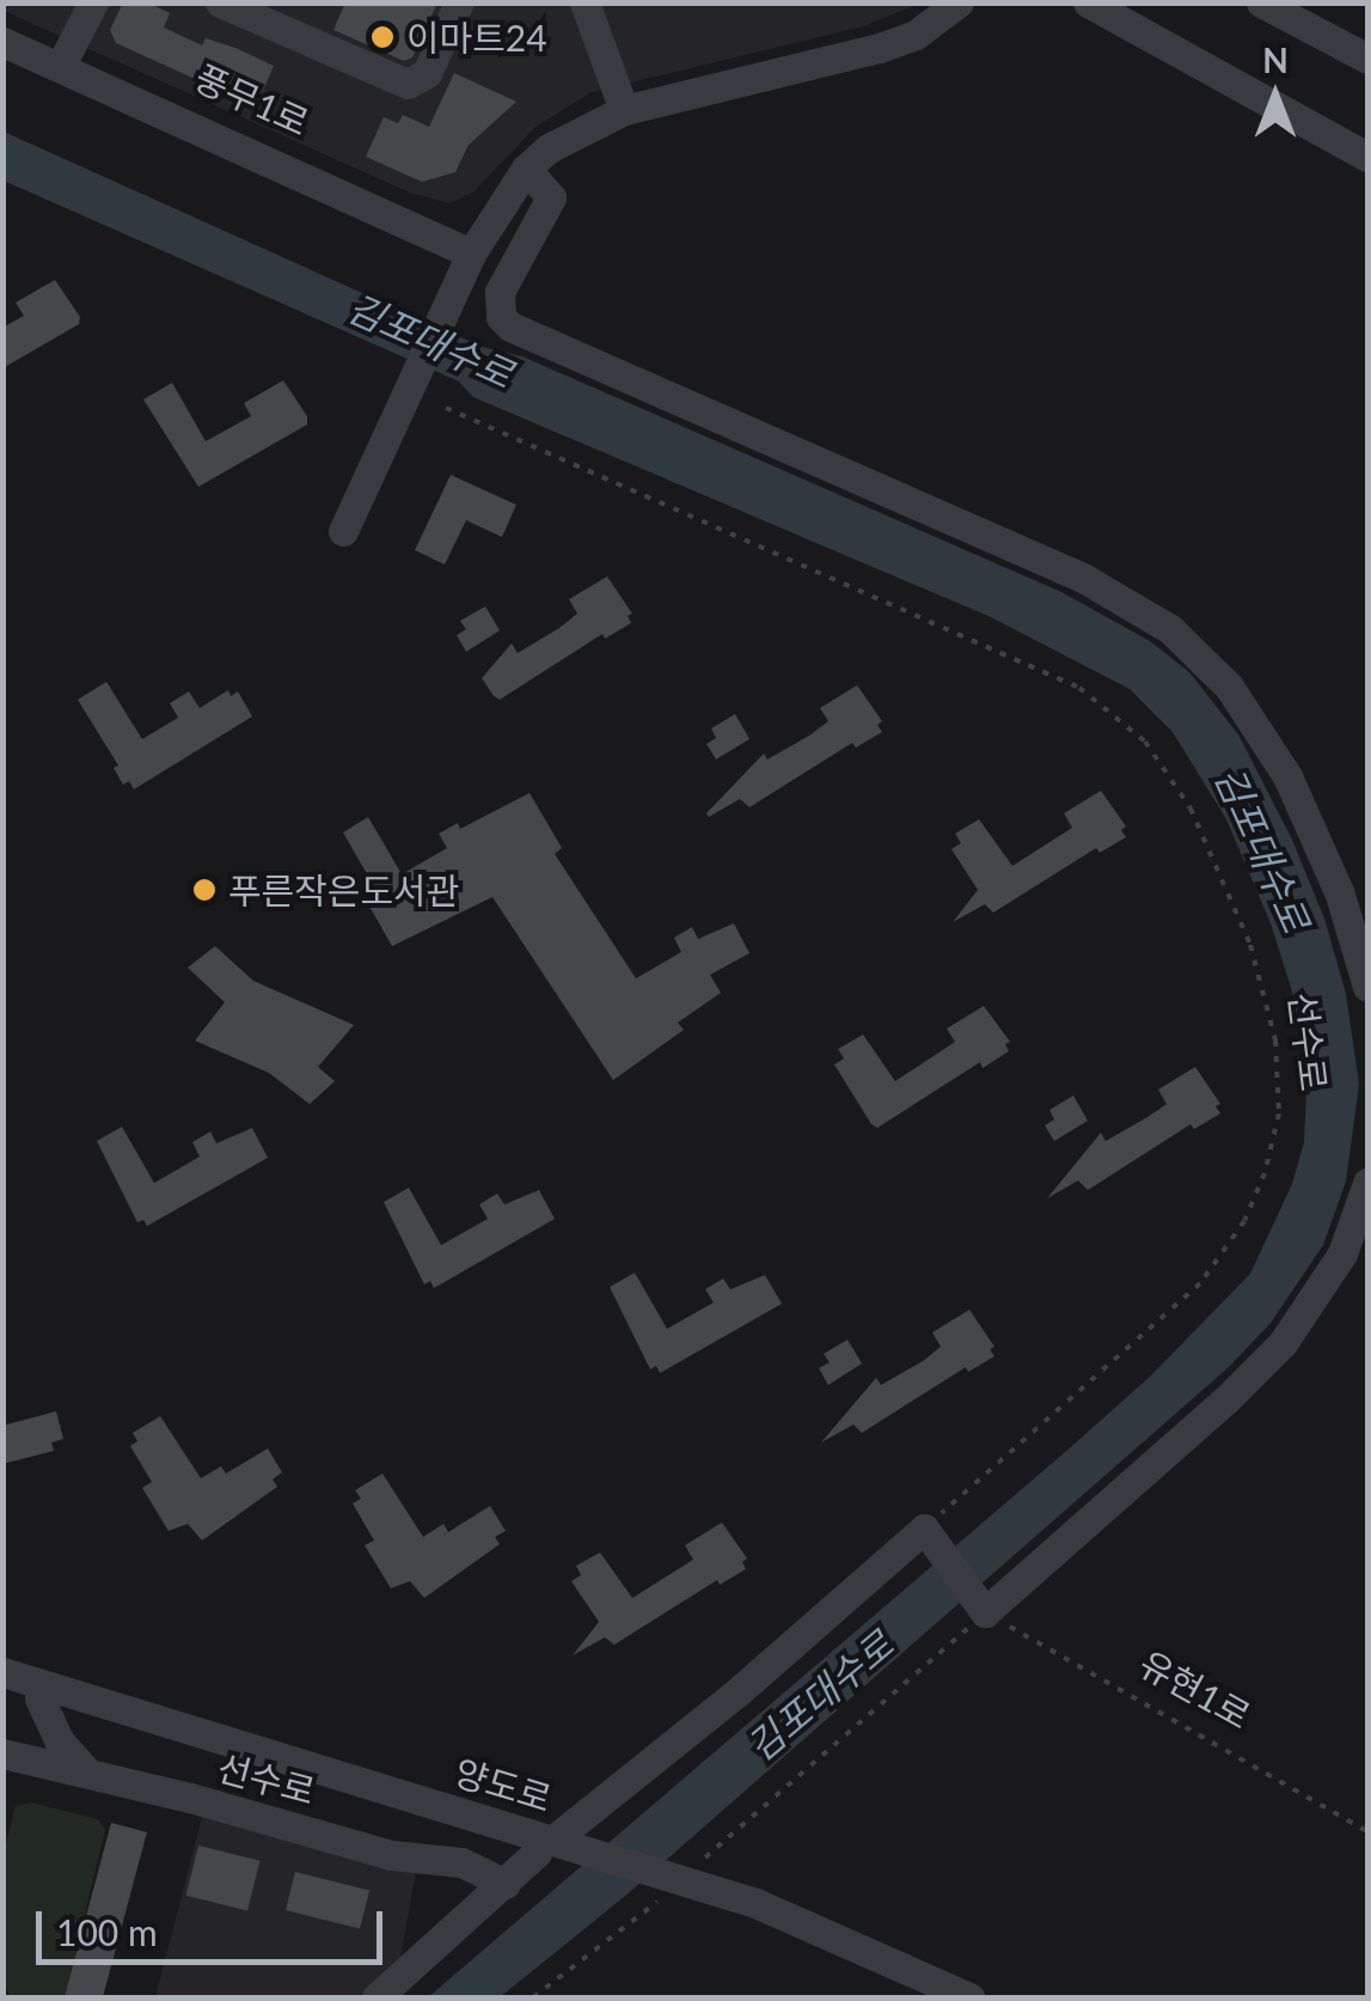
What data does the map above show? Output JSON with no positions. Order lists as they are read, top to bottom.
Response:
{
  "streets": {
    "street": ["풍무1로", "선수로", "양도로"],
    "path": ["유현1로"]
  },
  "water": ["김포대수로"],
  "places": ["이마트24", "푸른작은도서관"],
  "scale_bar": "100 m",
  "north": "top"
}
